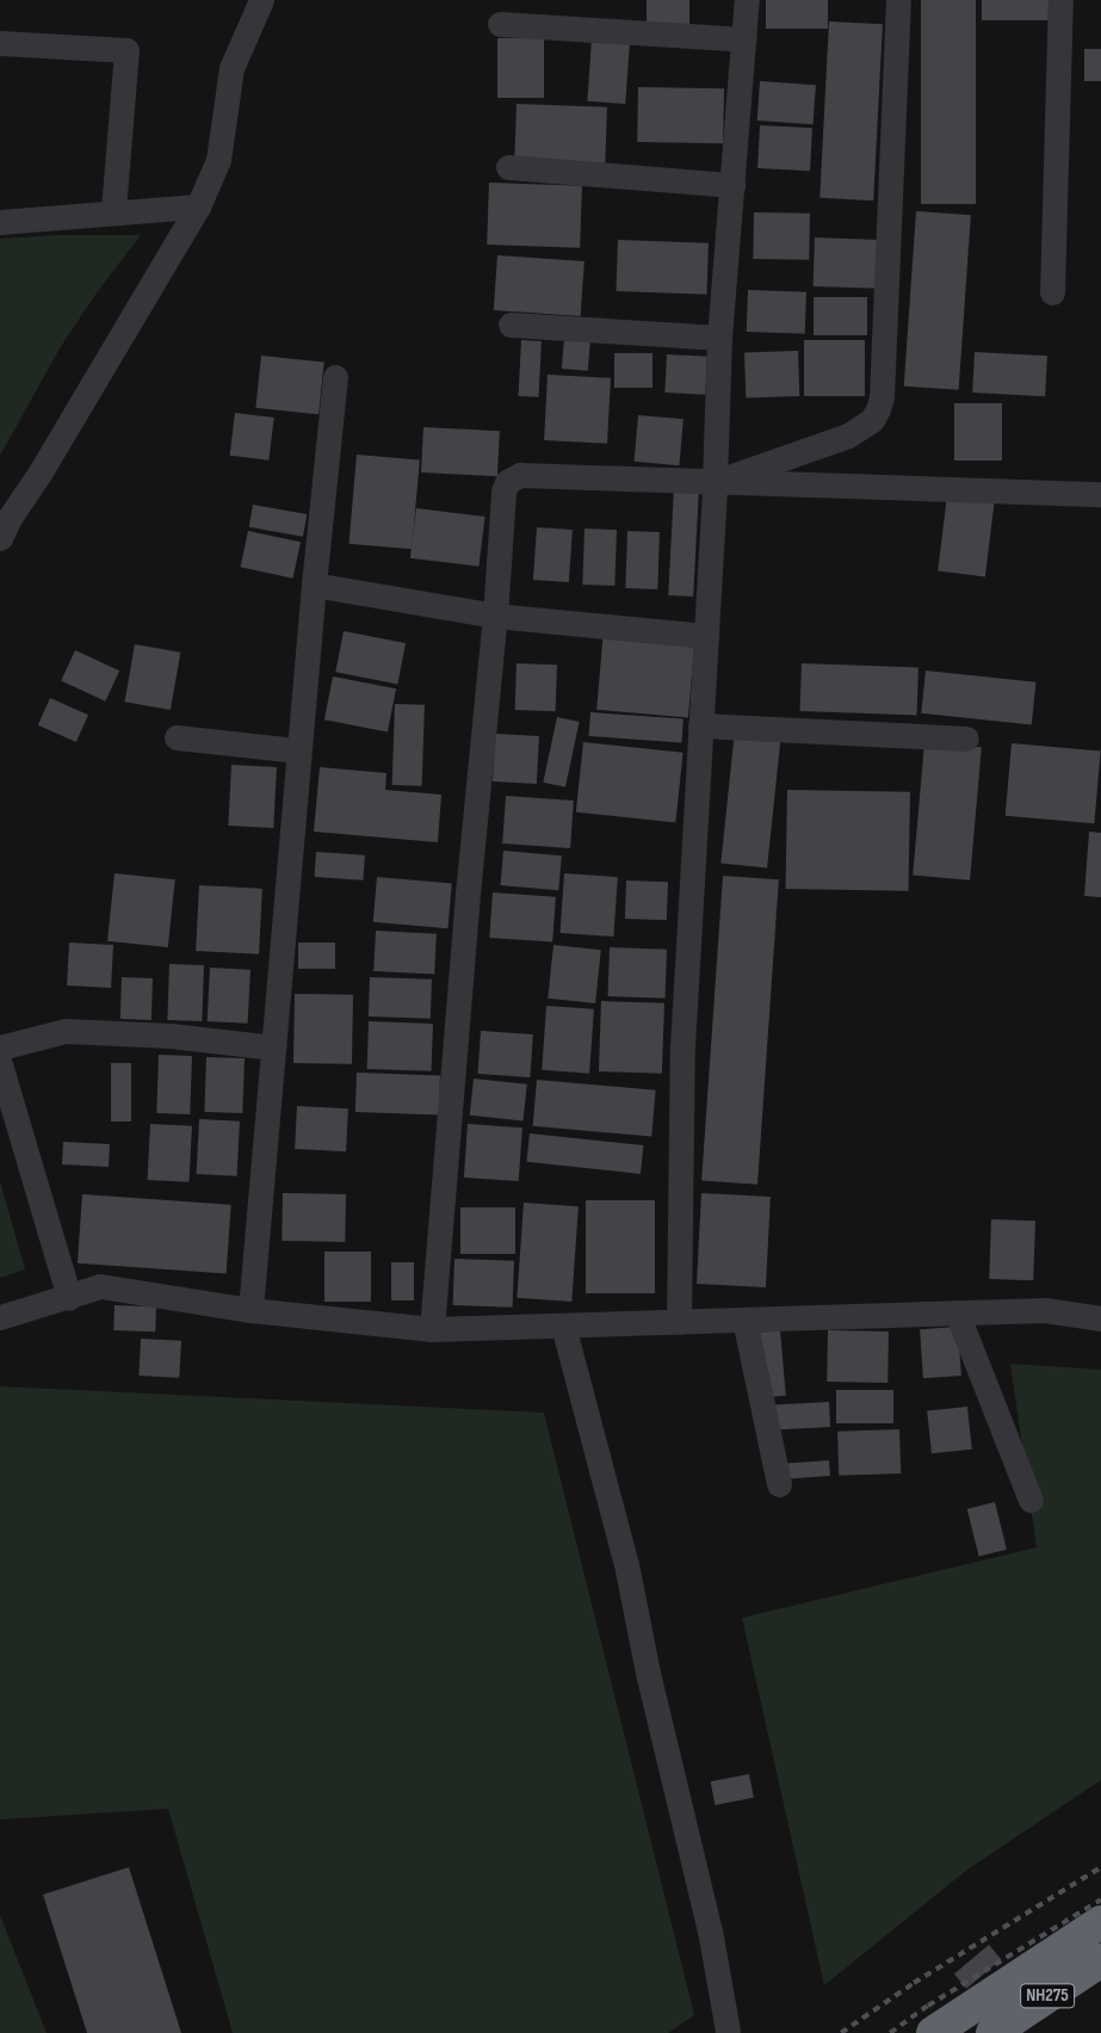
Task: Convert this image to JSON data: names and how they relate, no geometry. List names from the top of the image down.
{
  "streets": {
    "highway": ["NH275"]
  }
}
